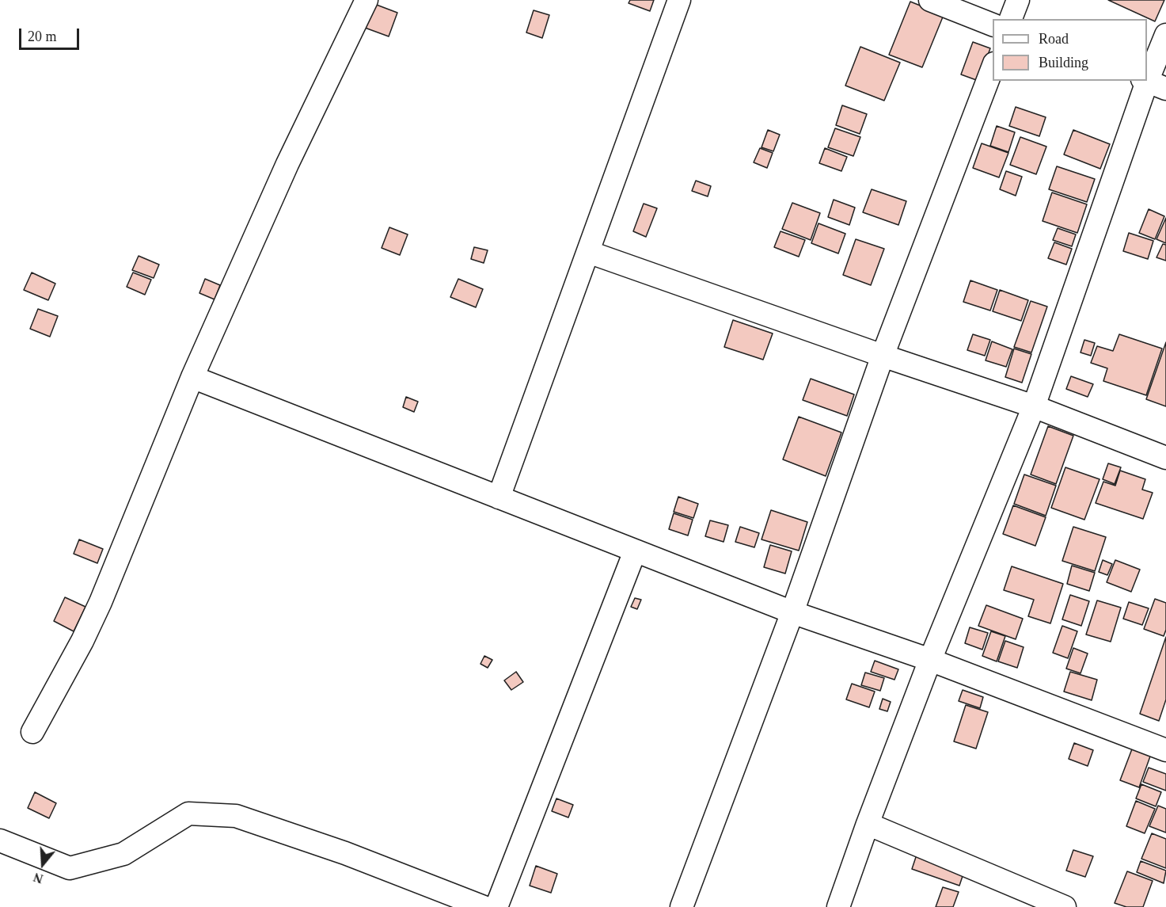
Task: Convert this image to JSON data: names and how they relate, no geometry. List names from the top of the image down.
{
  "legend": ["Road", "Building"],
  "scale_bar": "20 m",
  "north": "bottom"
}
